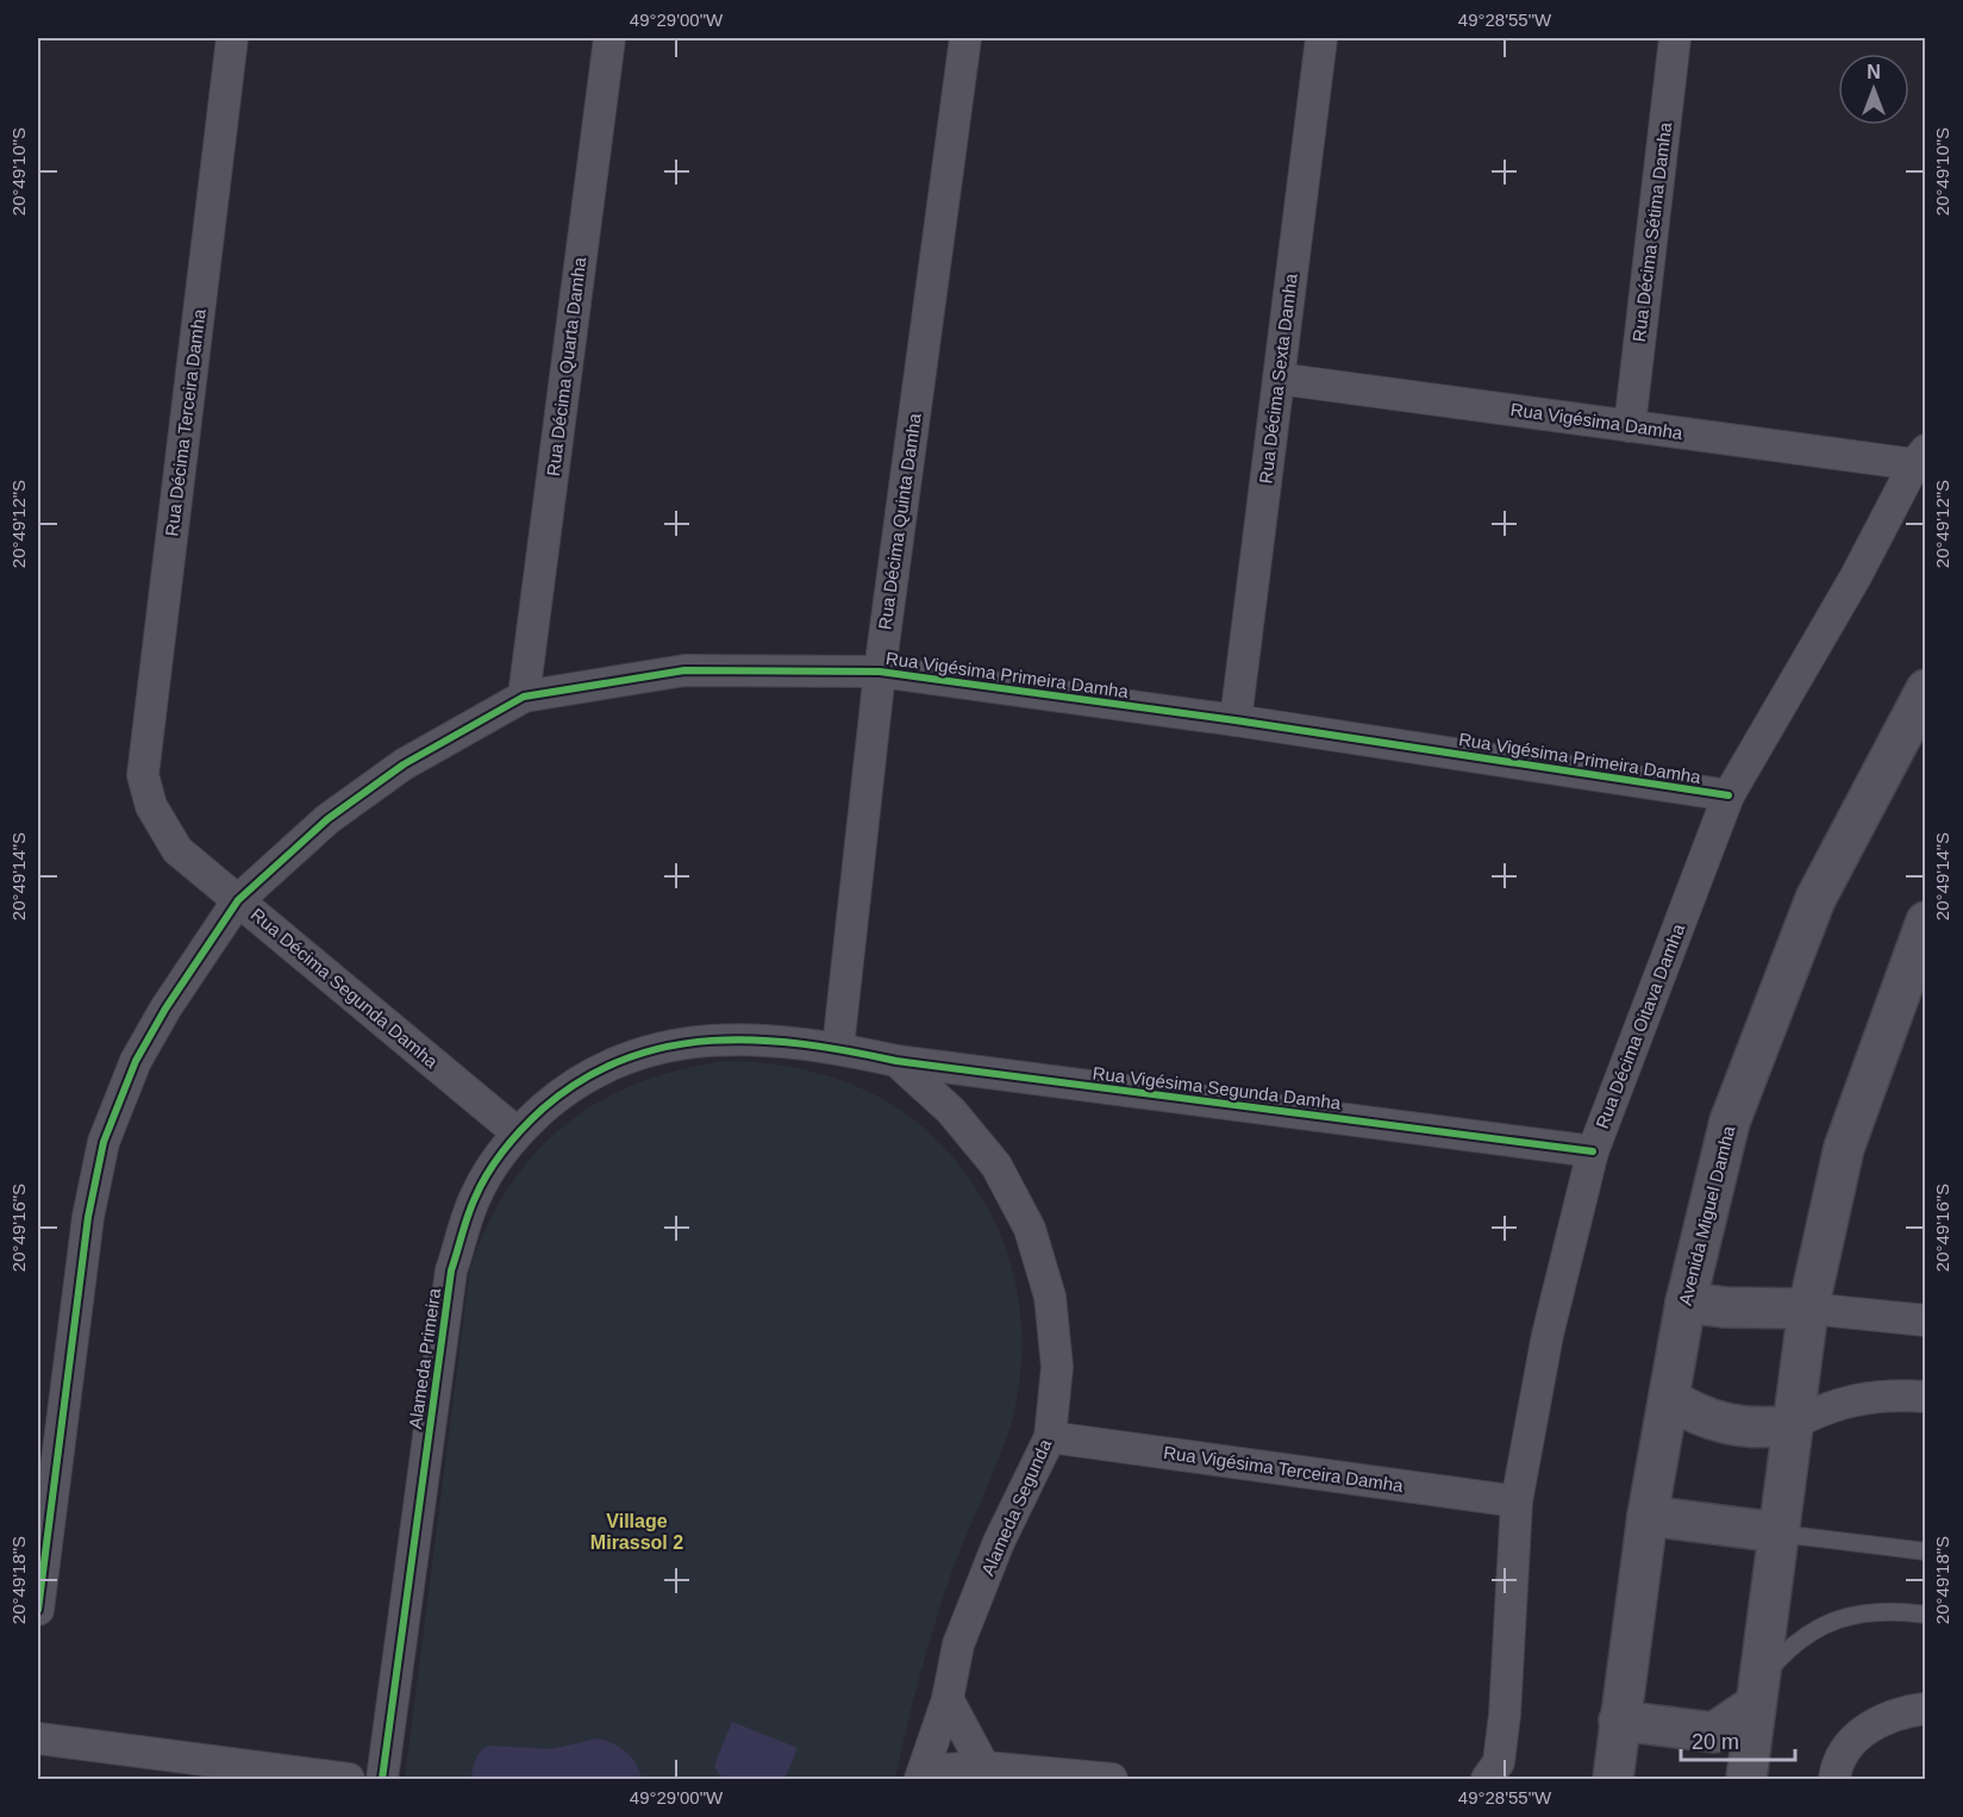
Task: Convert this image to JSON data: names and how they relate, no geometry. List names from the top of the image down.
{
  "streets": {
    "street": [
      "Rua Décima Sétima Damha",
      "Rua Décima Quarta Damha",
      "Rua Décima Sexta Damha",
      "Rua Vigésima Damha",
      "Rua Décima Terceira Damha",
      "Rua Décima Quinta Damha",
      "Rua Vigésima Primeira Damha",
      "Rua Décima Segunda Damha",
      "Rua Décima Oitava Damha",
      "Rua Vigésima Segunda Damha",
      "Avenida Miguel Damha",
      "Alameda Primeira",
      "Rua Vigésima Terceira Damha",
      "Alameda Segunda"
    ]
  },
  "crossings": [
    ["Rua Décima Sétima Damha", "Rua Vigésima Damha"],
    ["Rua Décima Quarta Damha", "Rua Vigésima Primeira Damha"],
    ["Rua Décima Sexta Damha", "Rua Vigésima Damha"],
    ["Rua Décima Sexta Damha", "Rua Vigésima Primeira Damha"],
    ["Rua Vigésima Damha", "Rua Décima Oitava Damha"],
    ["Rua Décima Terceira Damha", "Rua Décima Segunda Damha"],
    ["Rua Décima Quinta Damha", "Rua Vigésima Primeira Damha"],
    ["Rua Décima Quinta Damha", "Rua Vigésima Segunda Damha"],
    ["Rua Décima Quinta Damha", "Alameda Primeira"],
    ["Rua Vigésima Primeira Damha", "Rua Décima Segunda Damha"],
    ["Rua Vigésima Primeira Damha", "Rua Décima Oitava Damha"],
    ["Rua Décima Segunda Damha", "Alameda Primeira"],
    ["Rua Décima Oitava Damha", "Rua Vigésima Segunda Damha"],
    ["Rua Décima Oitava Damha", "Rua Vigésima Terceira Damha"],
    ["Rua Vigésima Segunda Damha", "Alameda Primeira"],
    ["Rua Vigésima Segunda Damha", "Alameda Segunda"],
    ["Rua Vigésima Terceira Damha", "Alameda Segunda"]
  ],
  "districts": ["Village Mirassol 2"],
  "scale_bar": "20 m",
  "north": "top",
  "coordinates": [
    "49°29'00\"W",
    "49°28'55\"W",
    "20°49'10\"S",
    "20°49'12\"S",
    "20°49'14\"S",
    "20°49'16\"S",
    "20°49'18\"S"
  ]
}
